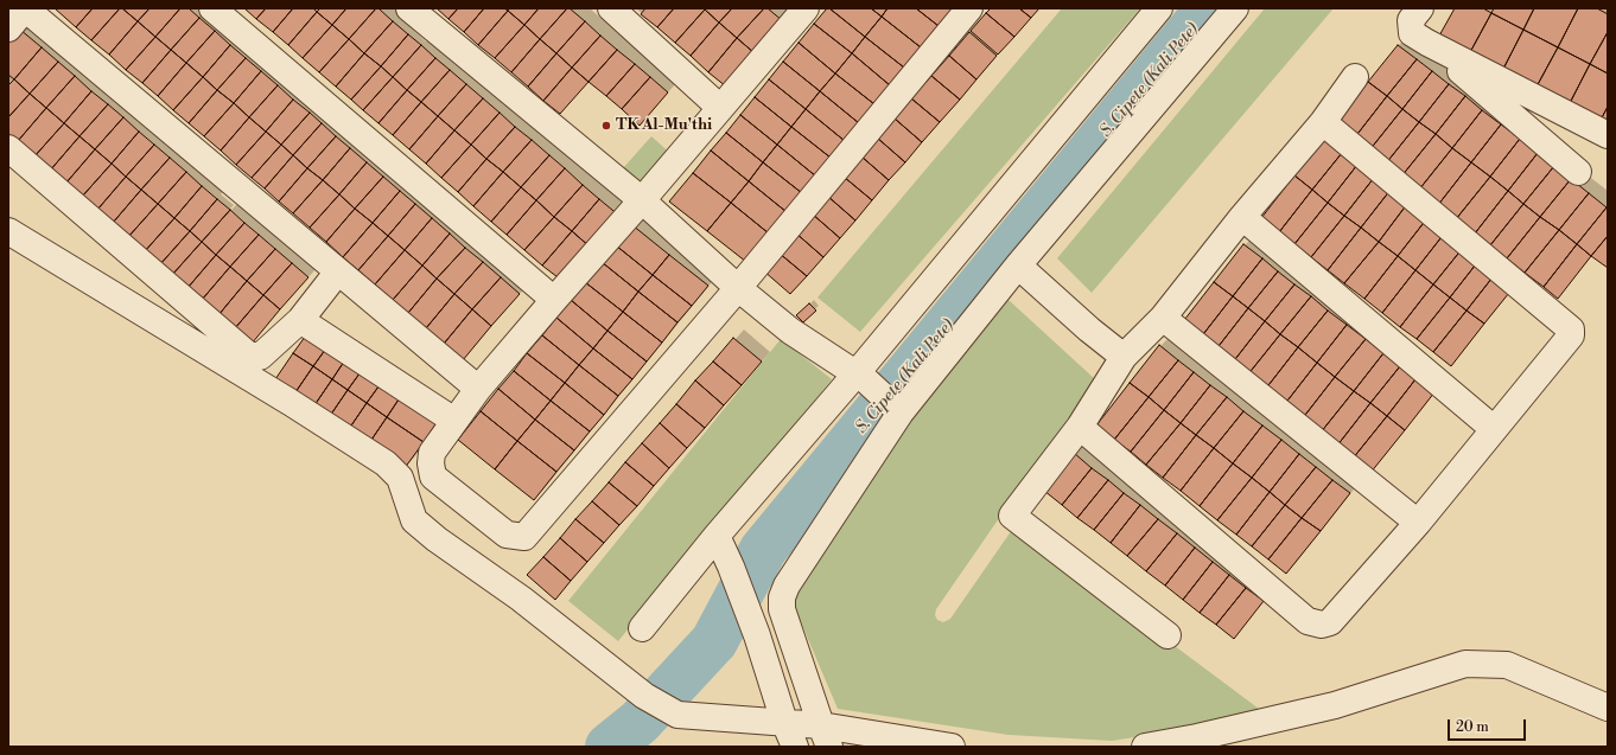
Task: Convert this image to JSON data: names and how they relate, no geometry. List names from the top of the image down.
{
  "water": ["S. Cipete (Kali Pete)"],
  "places": ["TK Al-Mu'thi"],
  "scale_bar": "20 m"
}
